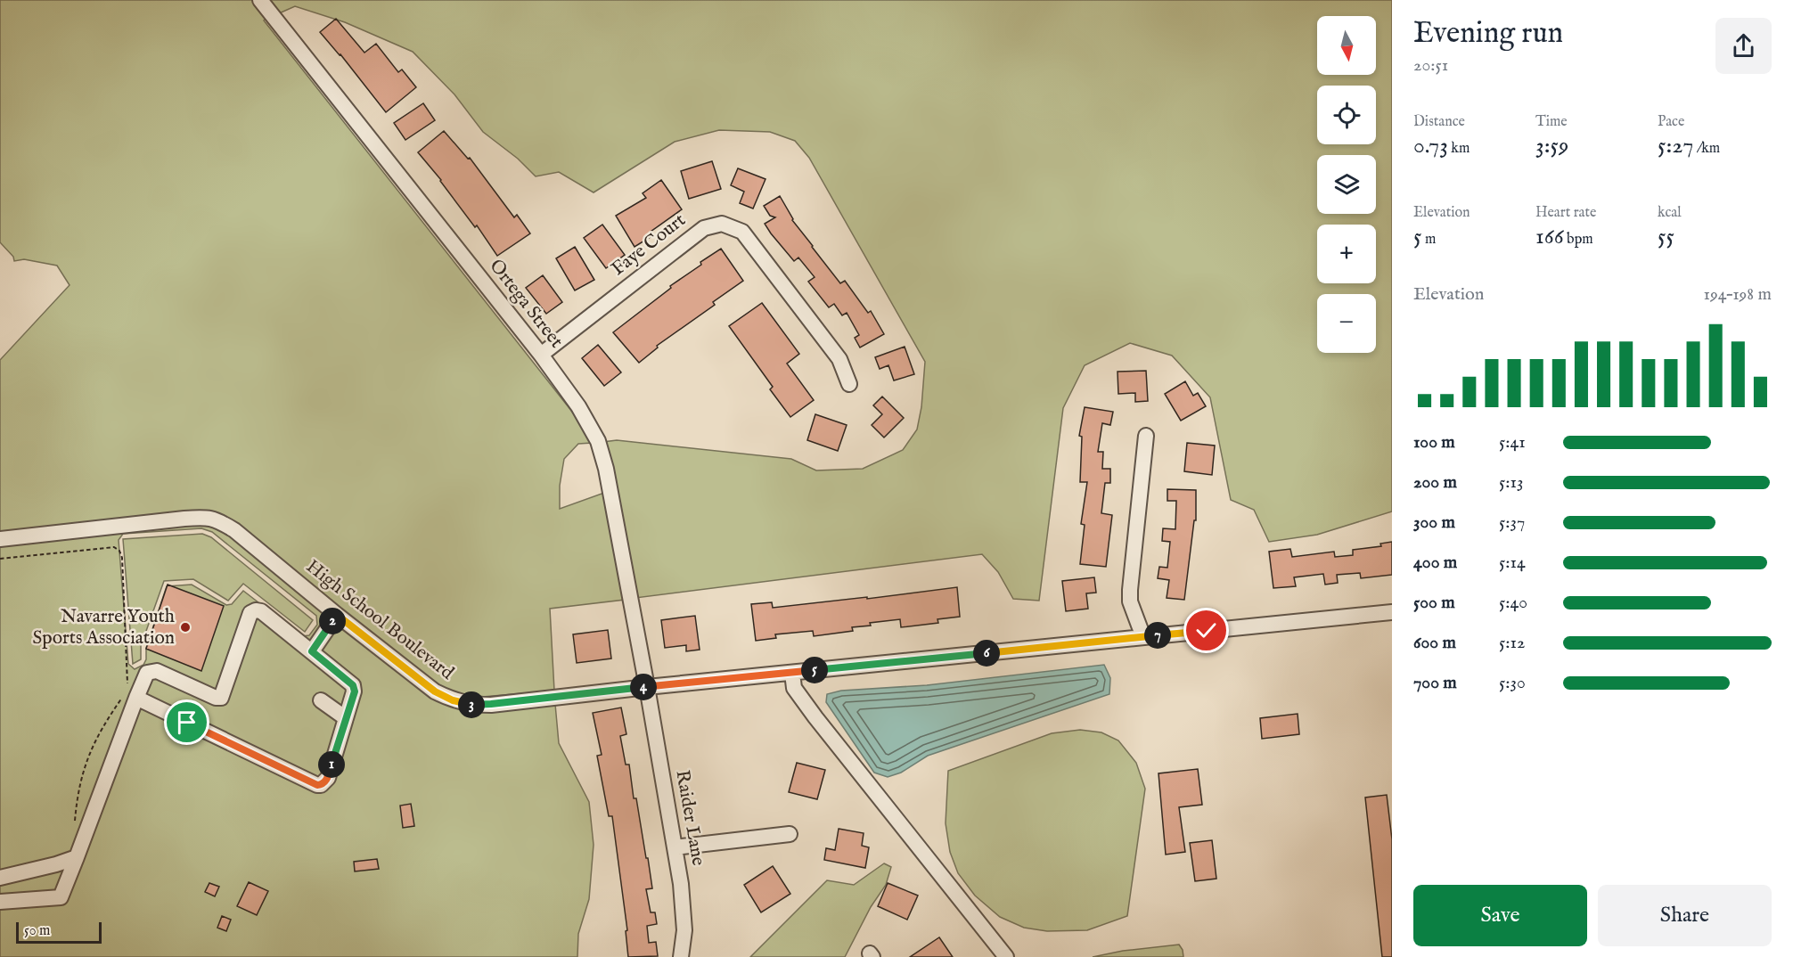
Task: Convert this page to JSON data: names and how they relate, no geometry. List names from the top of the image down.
{
  "streets": {
    "street": [
      "Faye Court",
      "Ortega Street",
      "High School Boulevard",
      "Raider Lane"
    ]
  },
  "crossings": [
    ["Faye Court", "Ortega Street"],
    ["Ortega Street", "High School Boulevard"],
    ["Ortega Street", "Raider Lane"],
    ["High School Boulevard", "Raider Lane"]
  ],
  "places": ["Navarre Youth Sports Association"],
  "scale_bar": "50 m",
  "north": "bottom",
  "page": {
    "heading": ["Evening run", "20:51"],
    "map_buttons": ["+", "−"],
    "stats": [
      ["Distance", "0.73 km"],
      ["Time", "3:59"],
      ["Pace", "5:27 /km"],
      ["Elevation", "5 m"],
      ["Heart rate", "166 bpm"],
      ["kcal", "55"]
    ],
    "chart": ["Elevation", "194–198 m"],
    "list": [
      {
        "name": "100 m",
        "note": "5:41"
      },
      {
        "name": "200 m",
        "note": "5:13"
      },
      {
        "name": "300 m",
        "note": "5:37"
      },
      {
        "name": "400 m",
        "note": "5:14"
      },
      {
        "name": "500 m",
        "note": "5:40"
      },
      {
        "name": "600 m",
        "note": "5:12"
      },
      {
        "name": "700 m",
        "note": "5:30"
      }
    ],
    "pins": [
      "2",
      "7",
      "6",
      "5",
      "4",
      "3",
      "1"
    ],
    "buttons": ["Save", "Share"],
    "scale": "50 m"
  }
}
